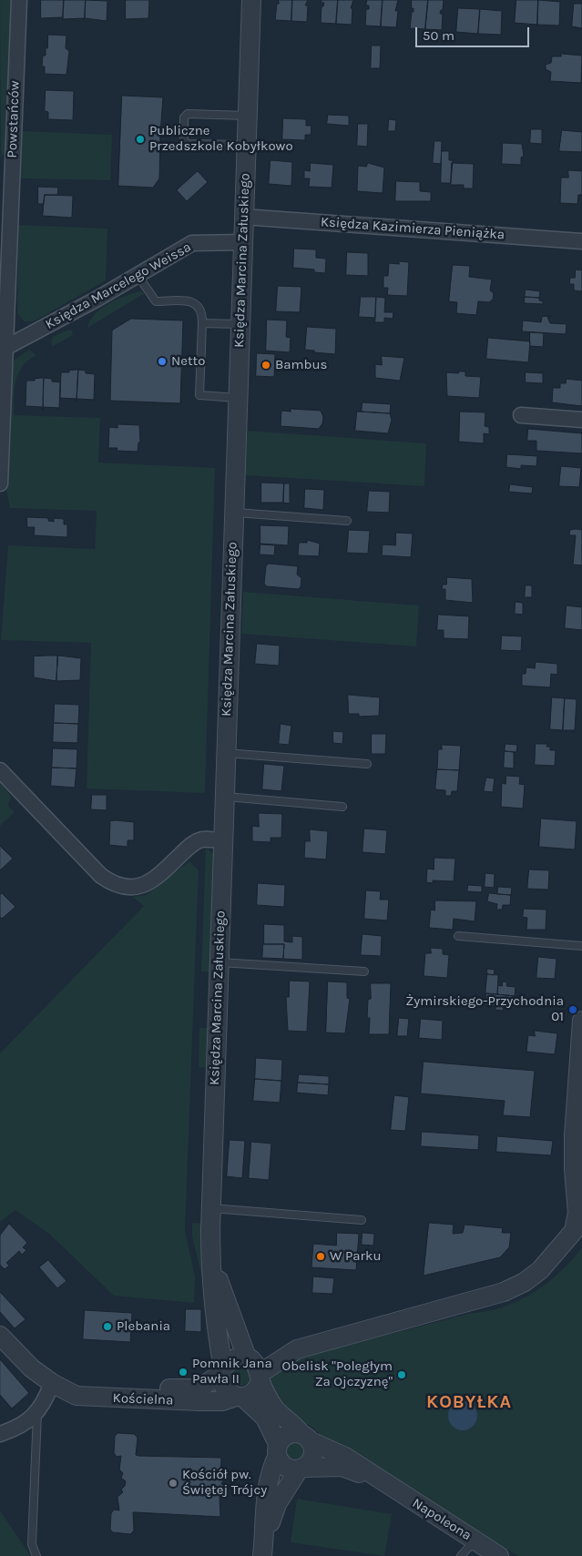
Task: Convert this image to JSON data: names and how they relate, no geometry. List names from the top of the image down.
{
  "streets": {
    "street": [
      "Powstańców",
      "Księdza Kazimierza Pieniążka",
      "Księdza Marcina Załuskiego",
      "Księdza Marcelego Weissa",
      "Kościelna",
      "Napoleona"
    ]
  },
  "crossings": [
    ["Powstańców", "Księdza Marcelego Weissa"],
    ["Księdza Kazimierza Pieniążka", "Księdza Marcina Załuskiego"],
    ["Księdza Marcina Załuskiego", "Księdza Marcelego Weissa"],
    ["Księdza Marcina Załuskiego", "Kościelna"],
    ["Księdza Marcina Załuskiego", "Napoleona"]
  ],
  "districts": ["KOBYŁKA"],
  "places": [
    "Publiczne Przedszkole Kobyłkowo",
    "Netto",
    "Bambus",
    "Żymirskiego-Przychodnia 01",
    "W Parku",
    "Plebania",
    "Pomnik Jana Pawła II",
    "Obelisk \"Poległym Za Ojczyznę\"",
    "Kościół pw. Świętej Trójcy"
  ],
  "scale_bar": "50 m"
}
